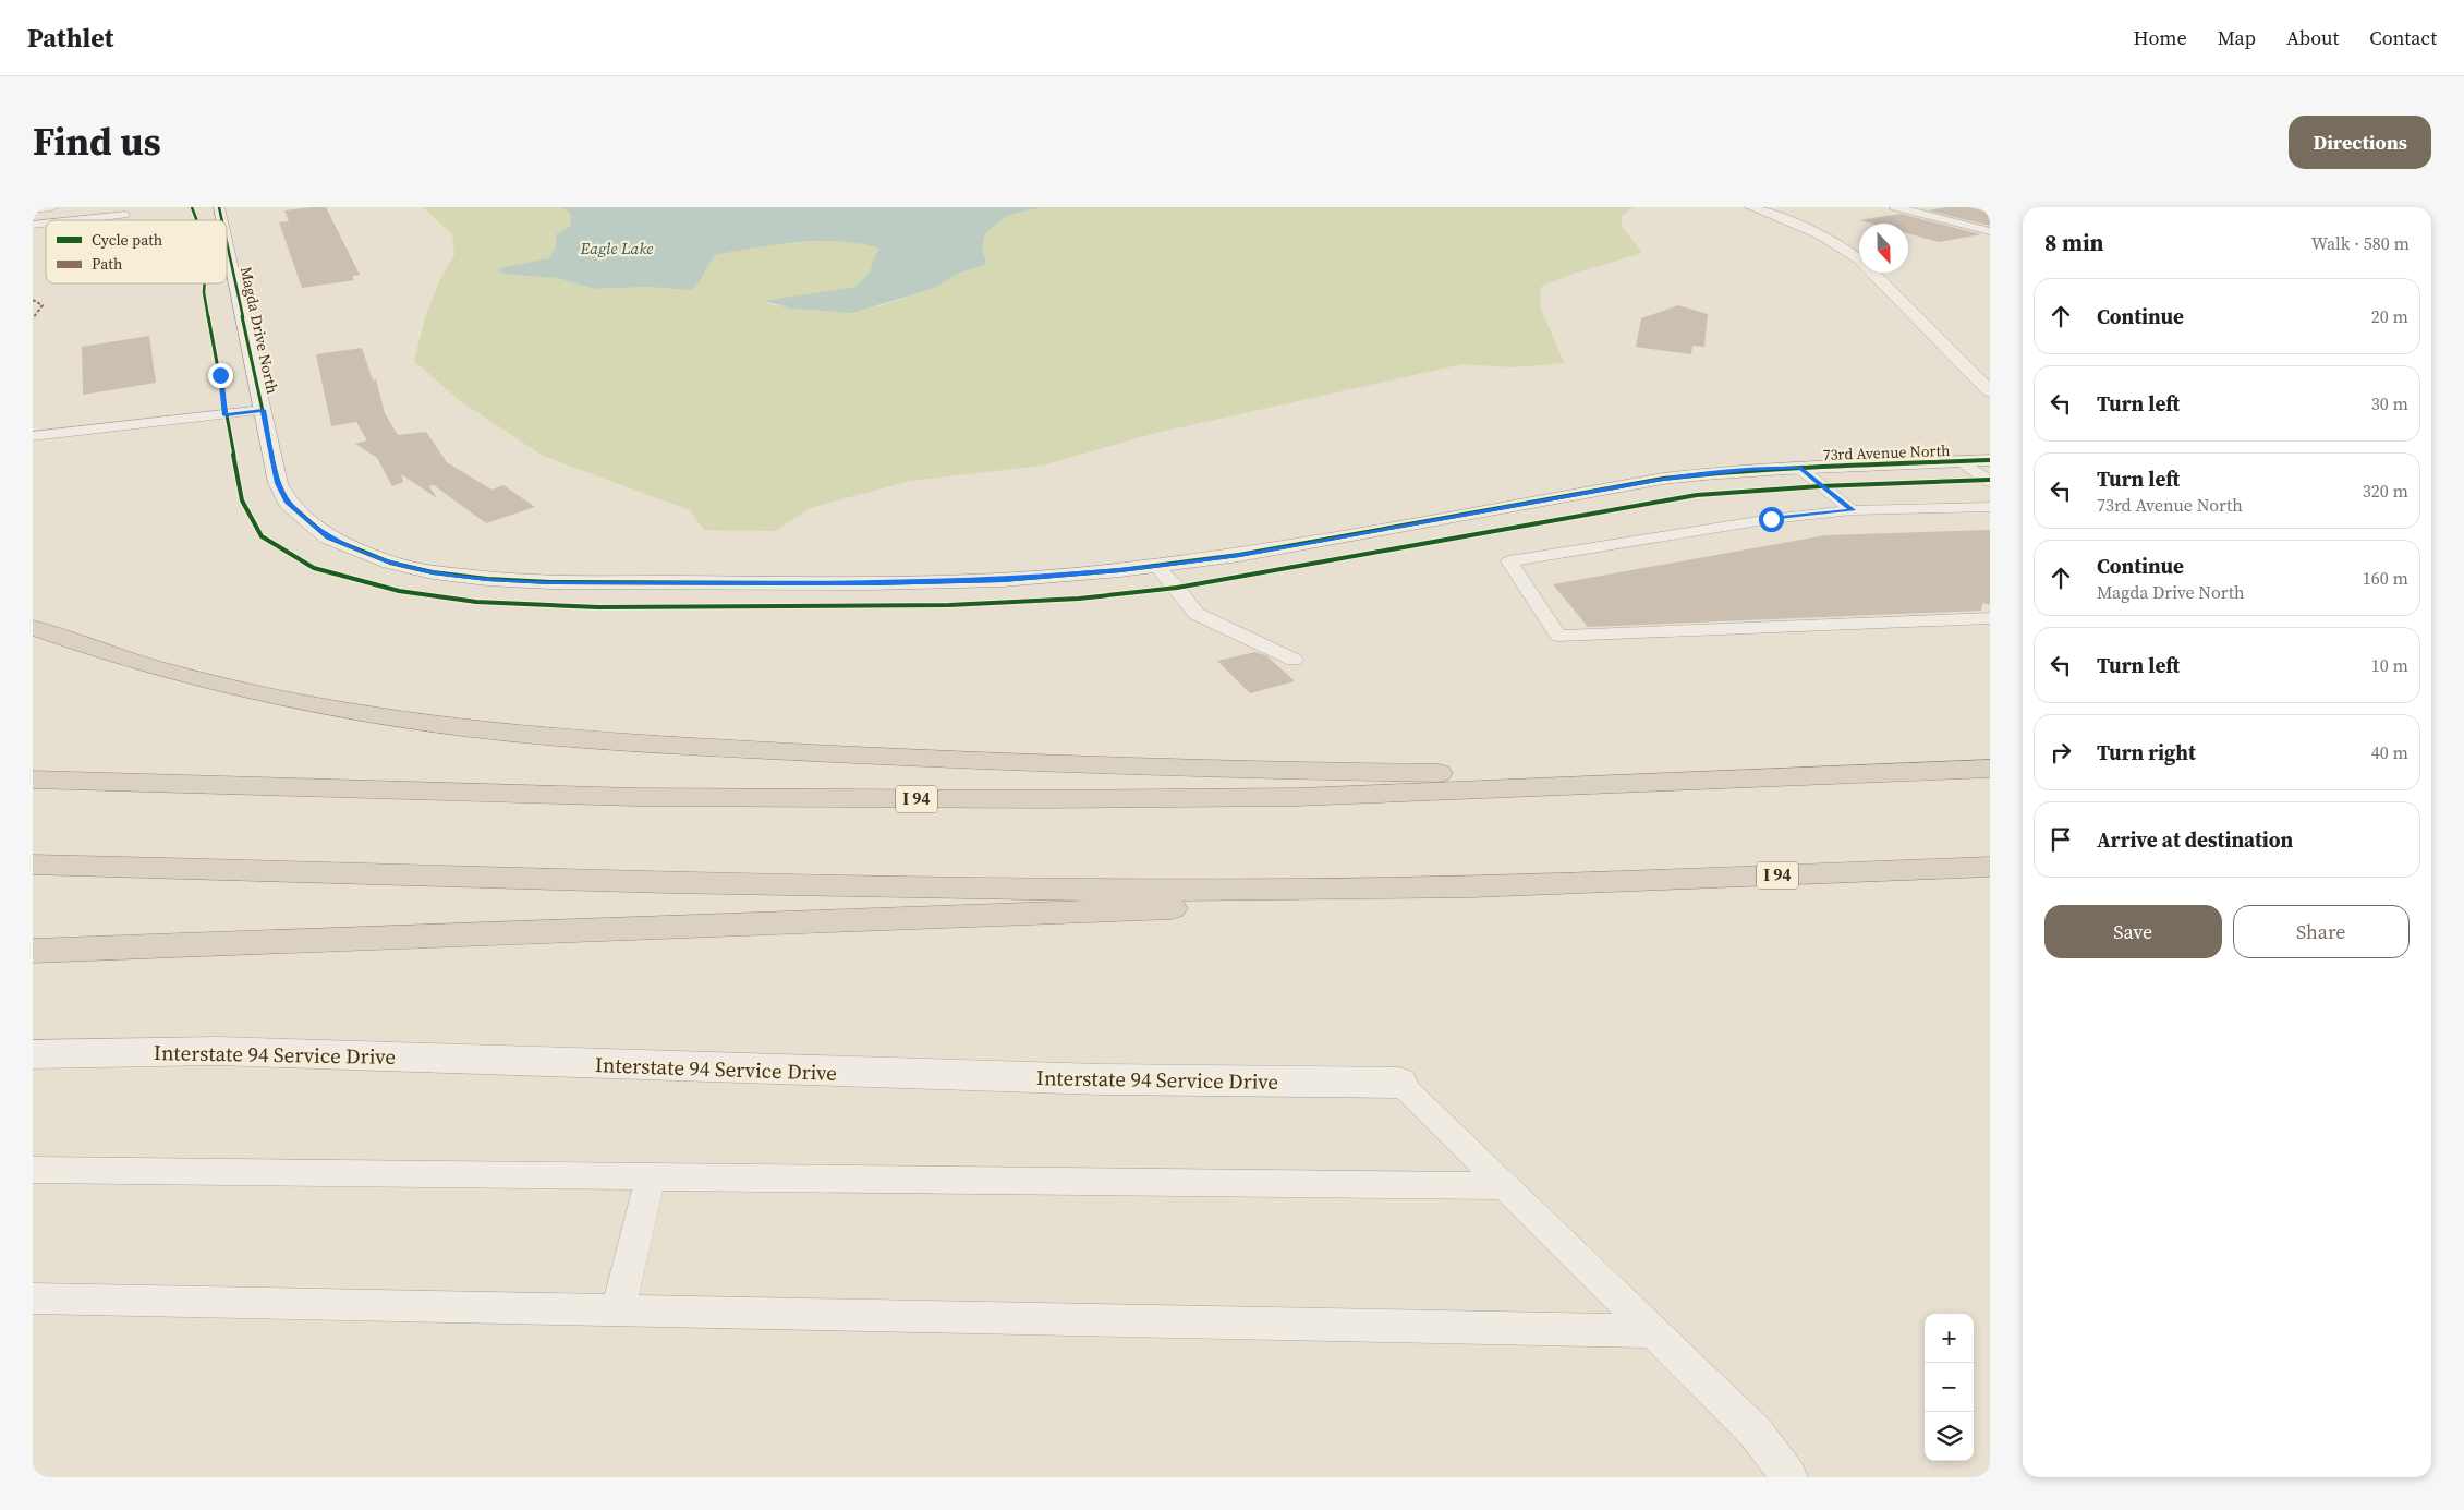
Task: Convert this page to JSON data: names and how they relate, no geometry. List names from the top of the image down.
{
  "streets": {
    "highway": ["I 94"],
    "street": ["Magda Drive North", "73rd Avenue North", "Interstate 94 Service Drive"]
  },
  "crossings": [
    ["Magda Drive North", "73rd Avenue North"]
  ],
  "water": ["Eagle Lake"],
  "legend": ["Cycle path", "Path"],
  "north": "bottom",
  "page": {
    "header": "Pathlet",
    "nav": [
      "Home",
      "Map",
      "About",
      "Contact"
    ],
    "title": "Find us",
    "buttons": [
      "Directions",
      ["Save", "Share"]
    ],
    "heading": ["8 min", "Walk · 580 m"],
    "list": [
      ["Continue", "20 m"],
      ["Turn left", "30 m"],
      ["Turn left", "73rd Avenue North", "320 m"],
      ["Continue", "Magda Drive North", "160 m"],
      ["Turn left", "10 m"],
      ["Turn right", "40 m"],
      "Arrive at destination"
    ],
    "map_buttons": ["+", "−"]
  }
}
